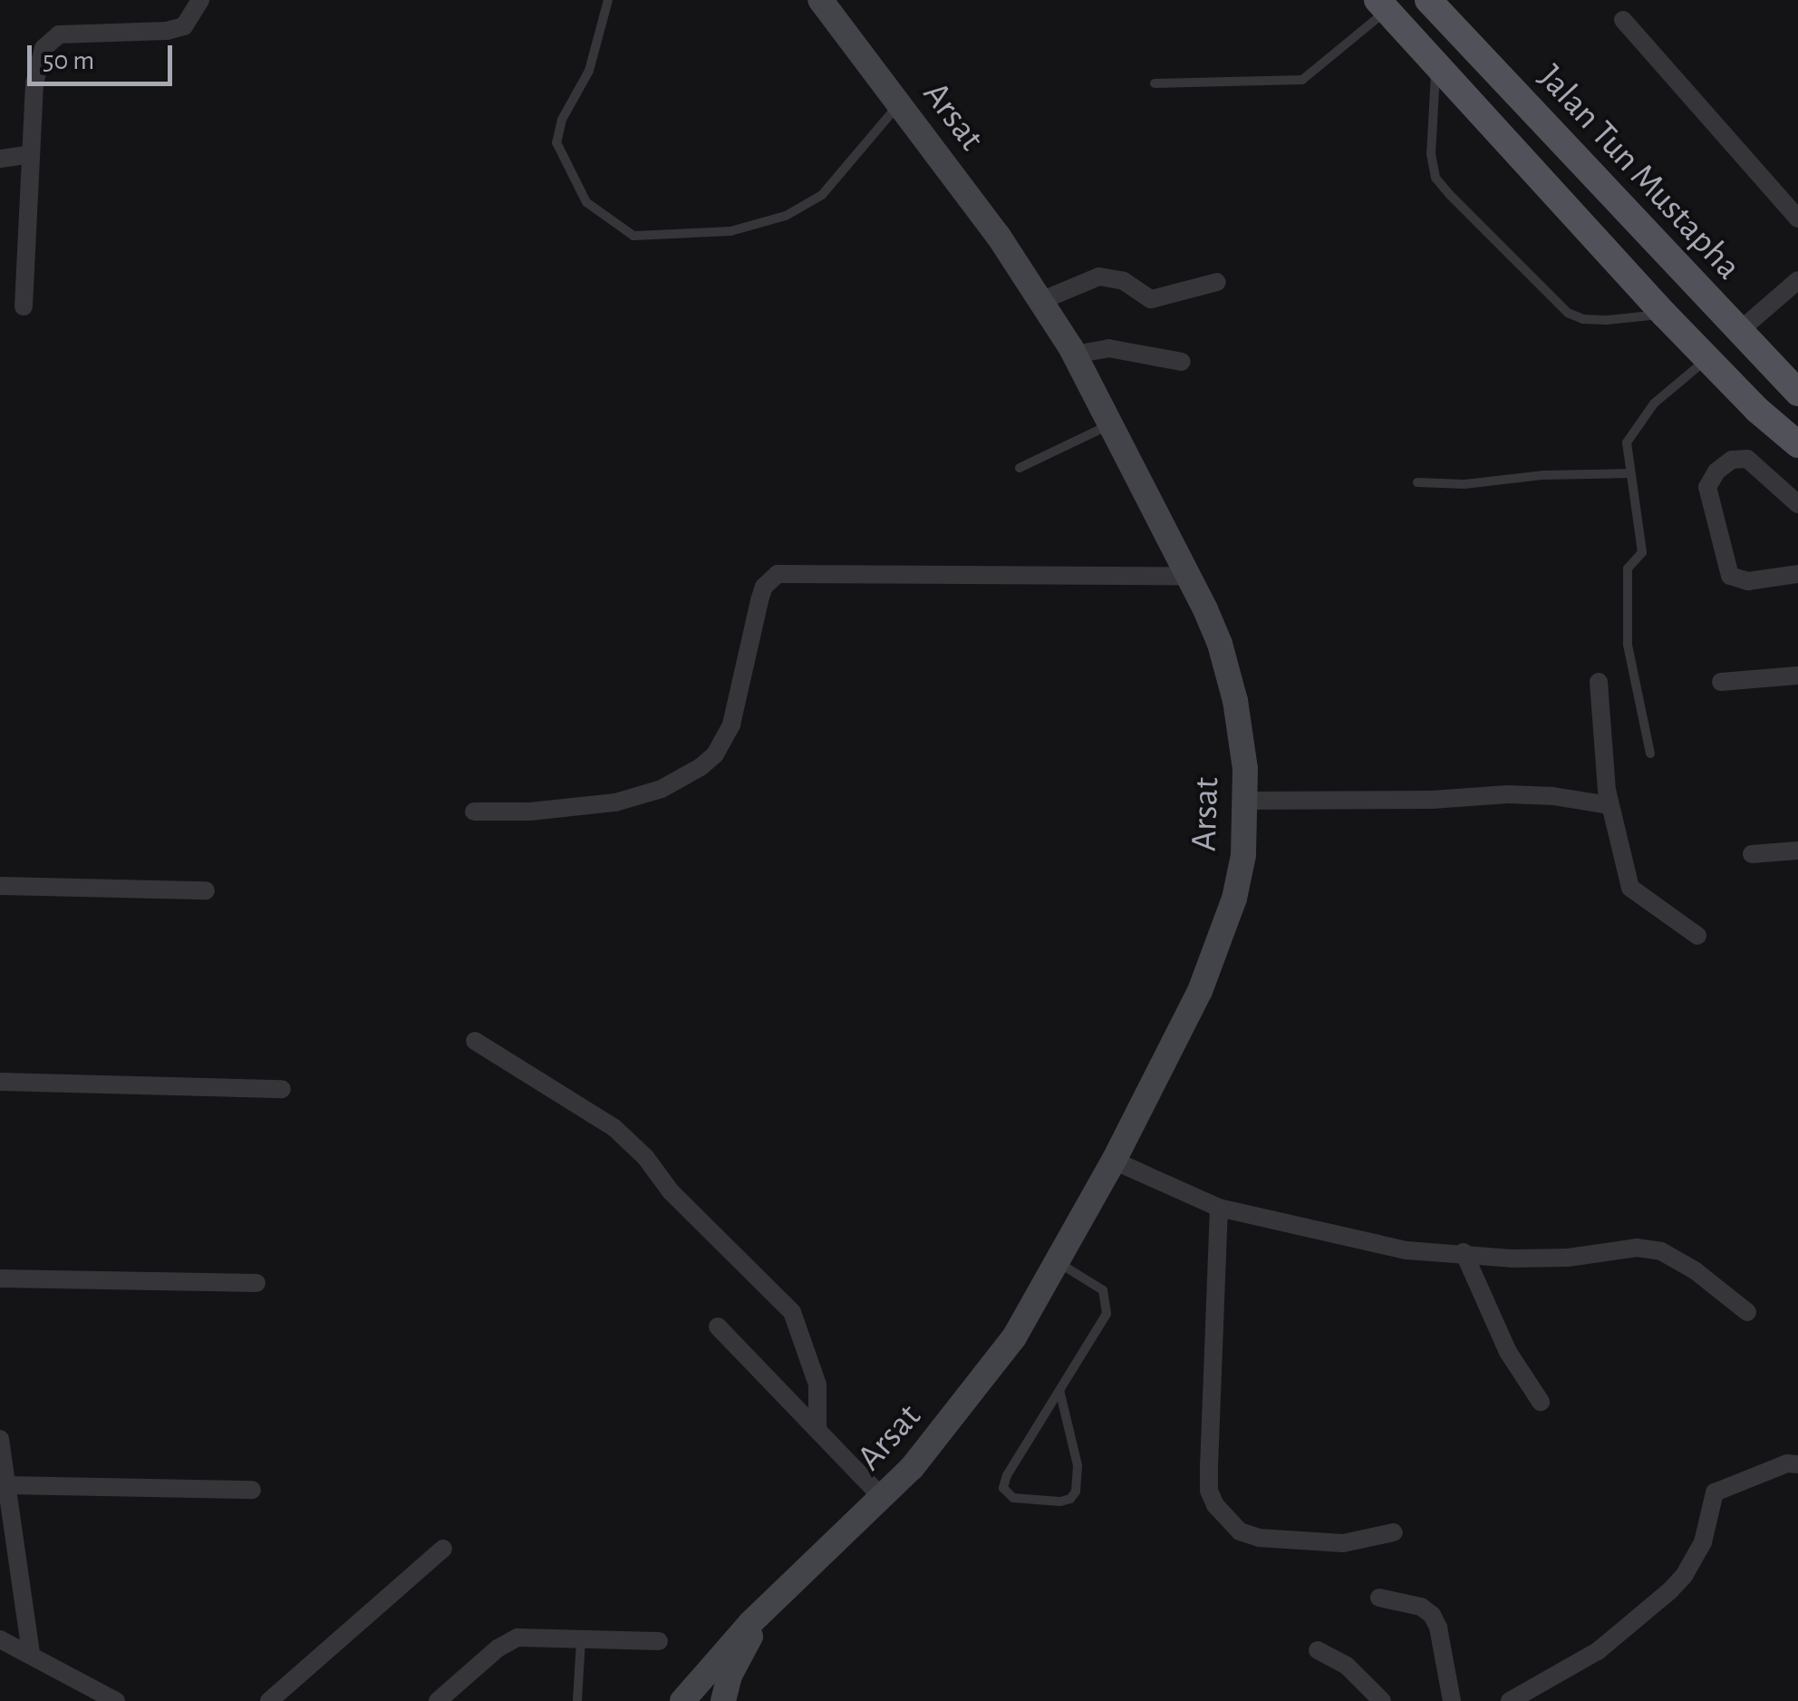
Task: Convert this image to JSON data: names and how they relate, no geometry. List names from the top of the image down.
{
  "streets": {
    "main road": ["Jalan Tun Mustapha"],
    "street": ["Arsat"]
  },
  "scale_bar": "50 m"
}
